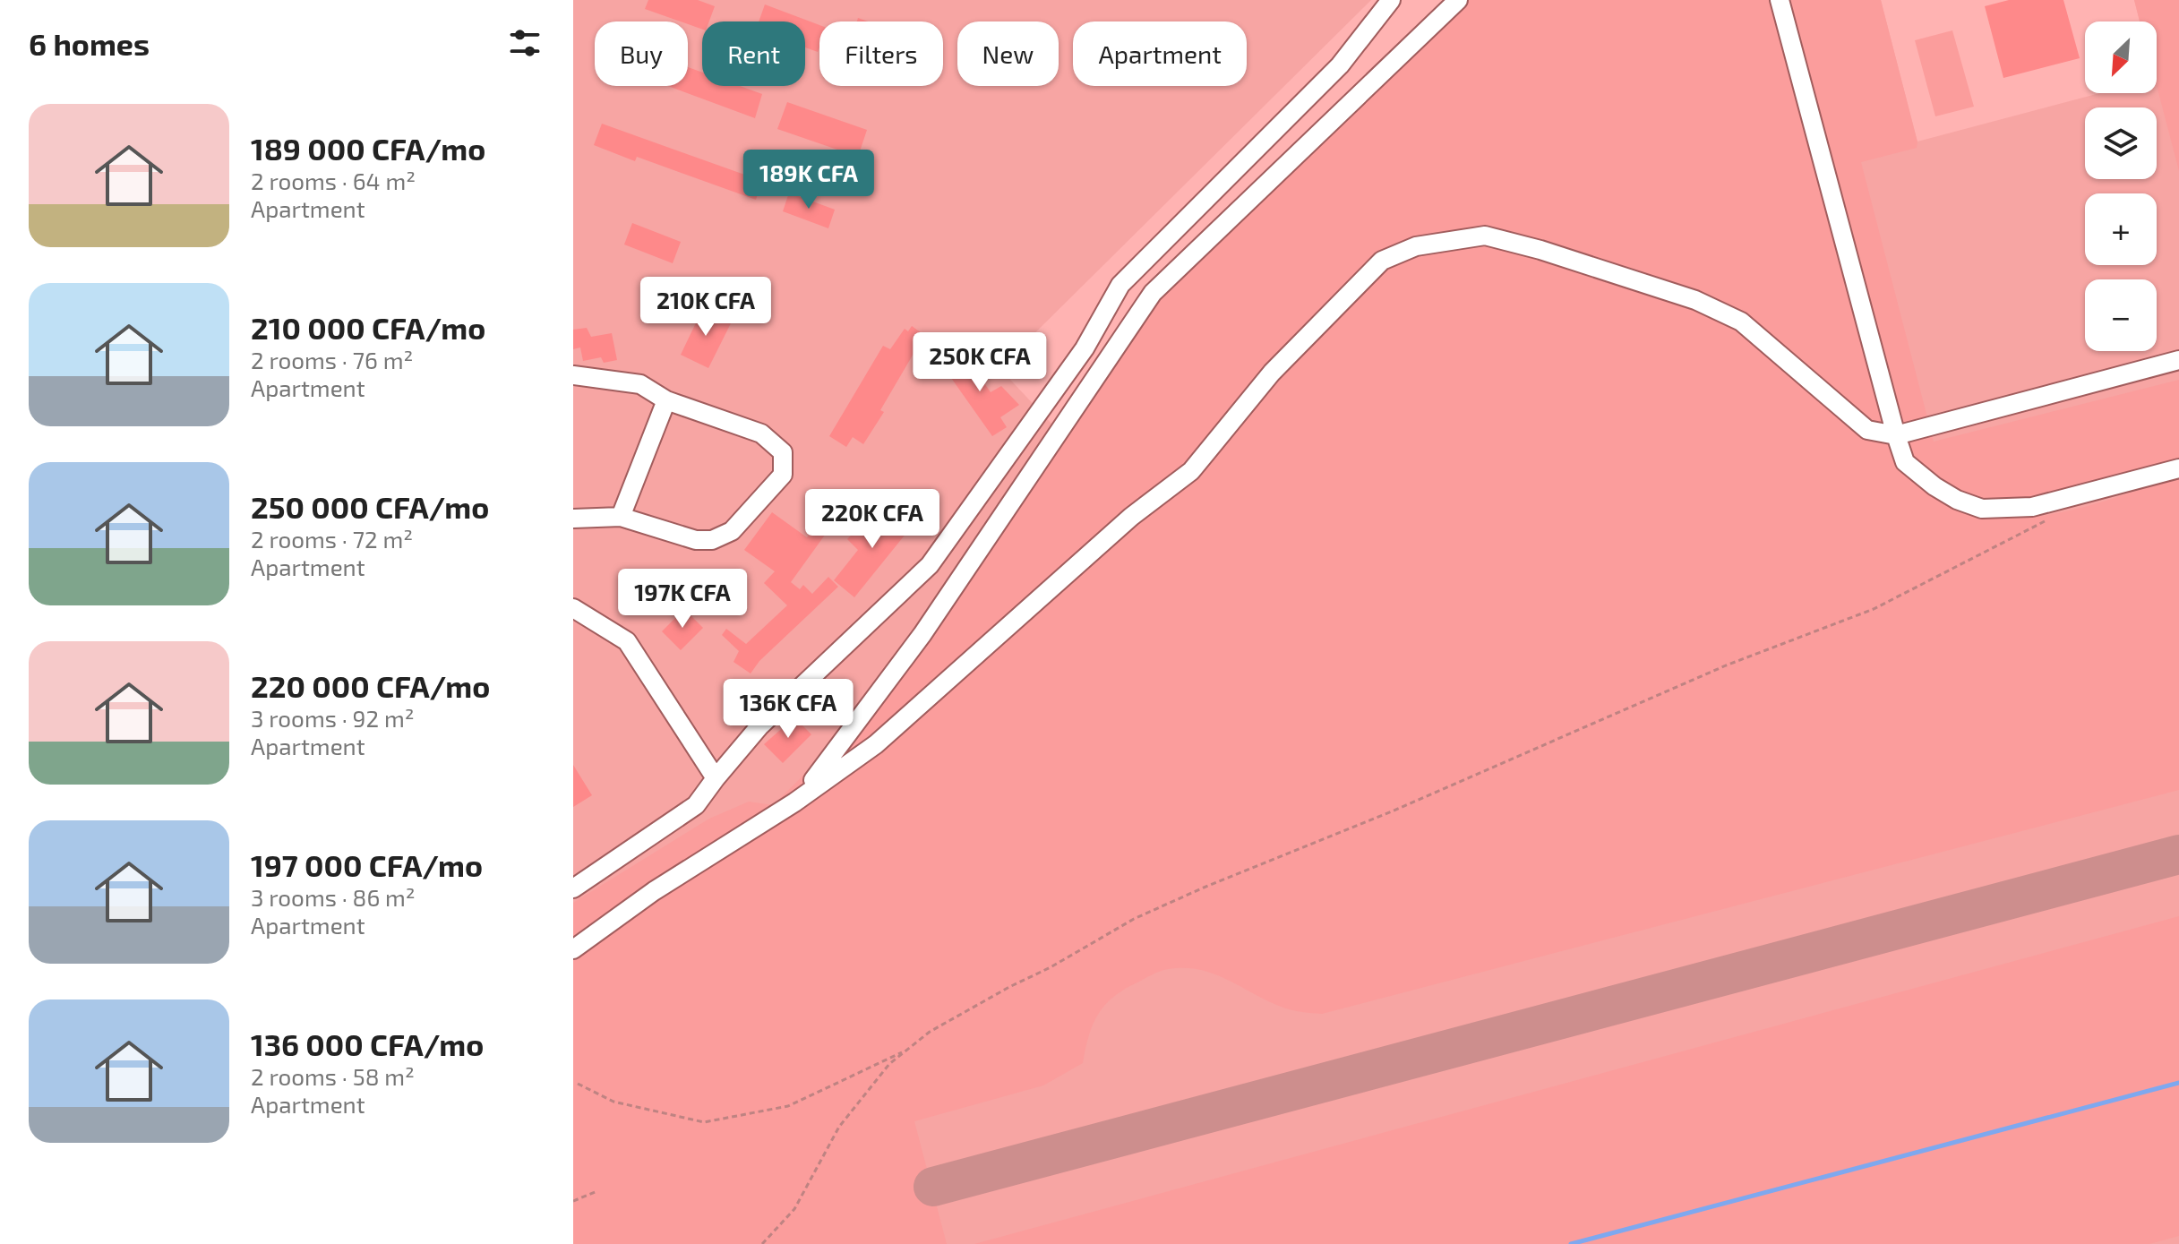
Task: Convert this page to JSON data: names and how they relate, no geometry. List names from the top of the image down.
{
  "north": "bottom left",
  "page": {
    "heading": "6 homes",
    "map_buttons": ["+", "−"],
    "chip": [
      "Buy",
      "Rent",
      "Filters",
      "New",
      "Apartment"
    ],
    "list": [
      {
        "name": "189 000 CFA/mo",
        "note": "2 rooms · 64 m² · Apartment"
      },
      {
        "name": "210 000 CFA/mo",
        "note": "2 rooms · 76 m² · Apartment"
      },
      {
        "name": "250 000 CFA/mo",
        "note": "2 rooms · 72 m² · Apartment"
      },
      {
        "name": "220 000 CFA/mo",
        "note": "3 rooms · 92 m² · Apartment"
      },
      {
        "name": "197 000 CFA/mo",
        "note": "3 rooms · 86 m² · Apartment"
      },
      {
        "name": "136 000 CFA/mo",
        "note": "2 rooms · 58 m² · Apartment"
      }
    ],
    "price": [
      "189K CFA",
      "210K CFA",
      "250K CFA",
      "220K CFA",
      "197K CFA",
      "136K CFA"
    ]
  }
}
